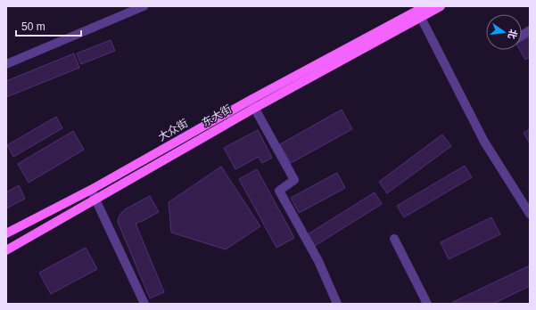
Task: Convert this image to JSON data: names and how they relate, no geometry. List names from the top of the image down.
{
  "streets": {
    "main road": ["东大街", "大众街"]
  },
  "crossings": [
    ["东大街", "大众街"]
  ],
  "scale_bar": "50 m",
  "north": "right"
}
